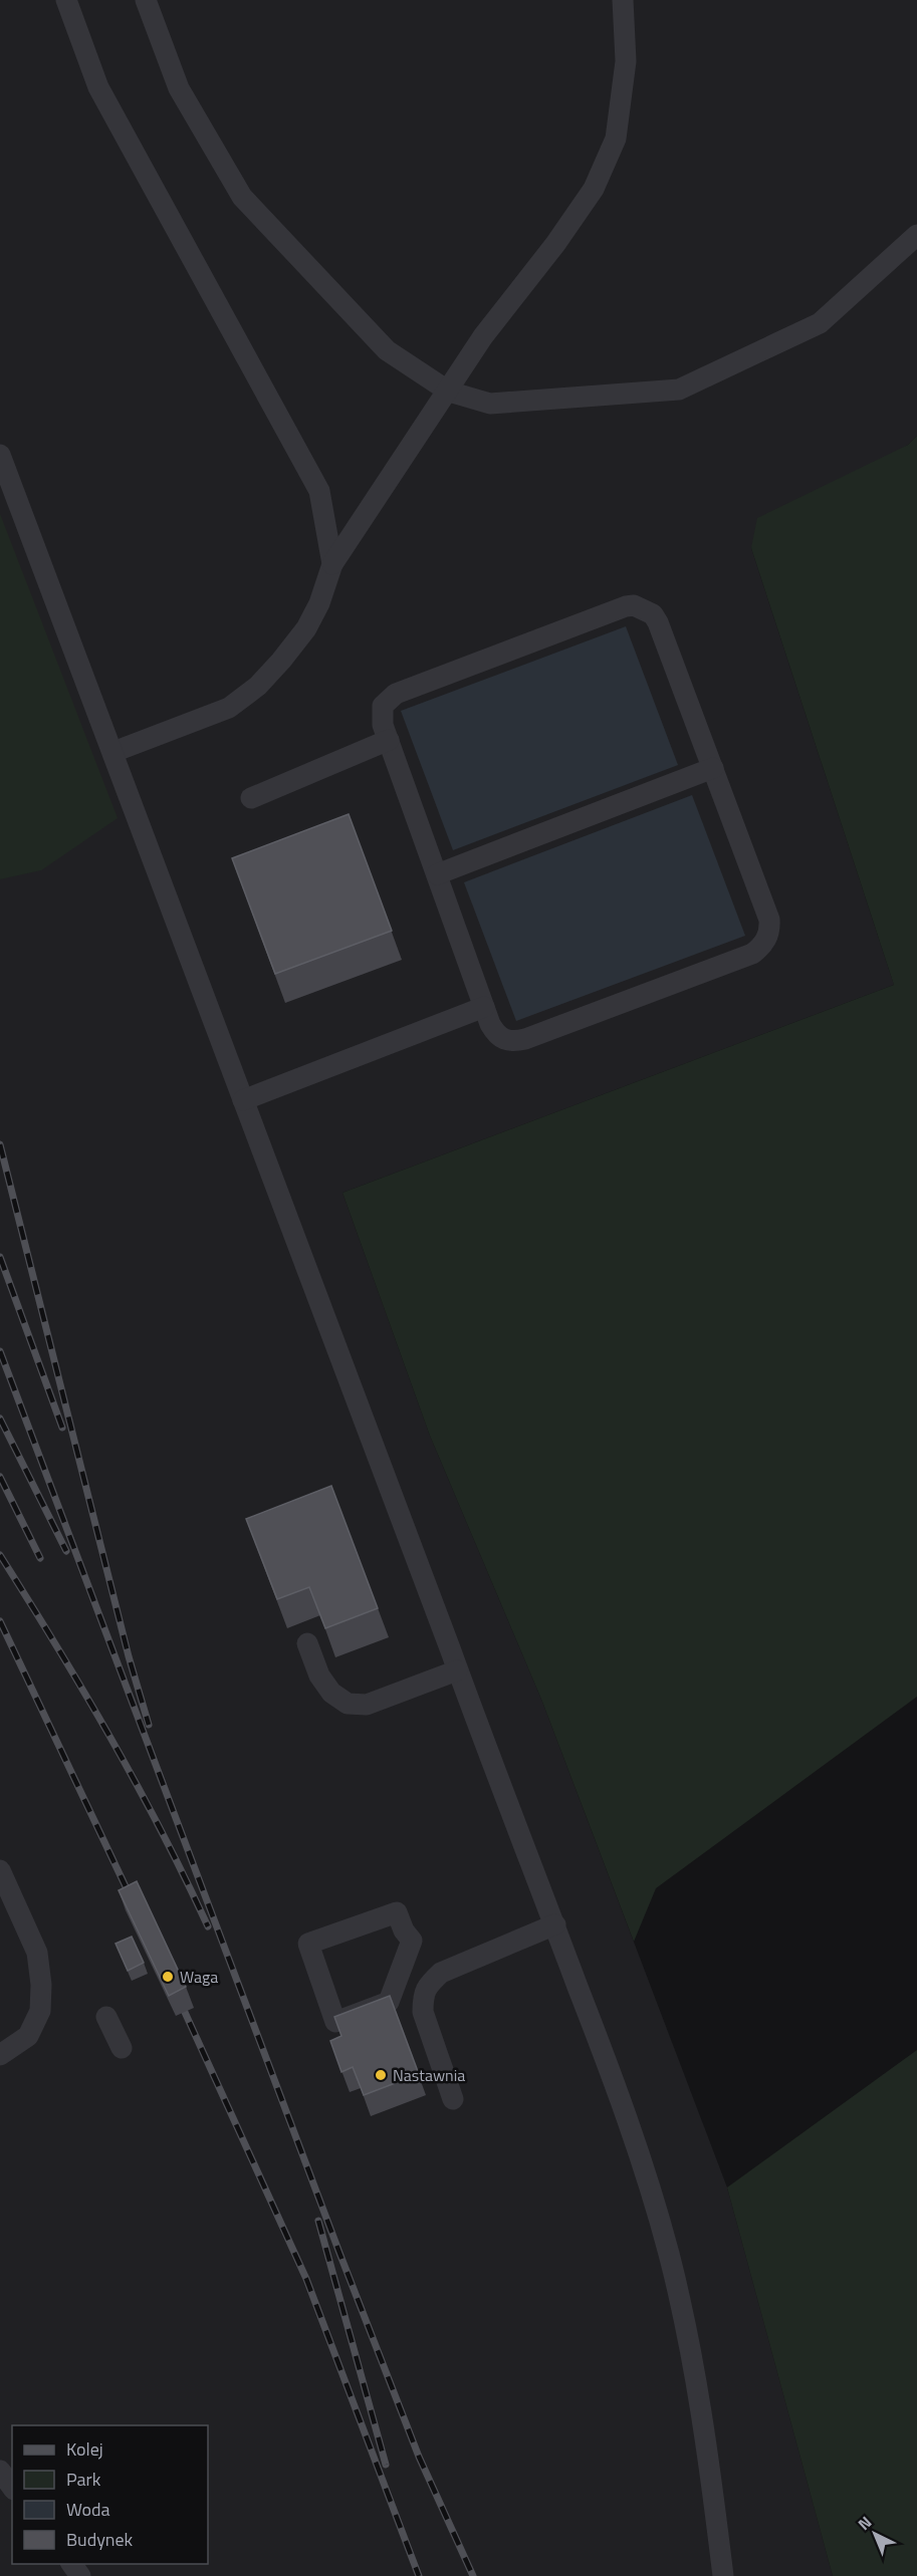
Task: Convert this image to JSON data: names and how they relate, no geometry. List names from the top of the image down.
{
  "places": ["Waga", "Nastawnia"],
  "legend": [
    "Kolej",
    "Park",
    "Woda",
    "Budynek"
  ],
  "north": "top left"
}
